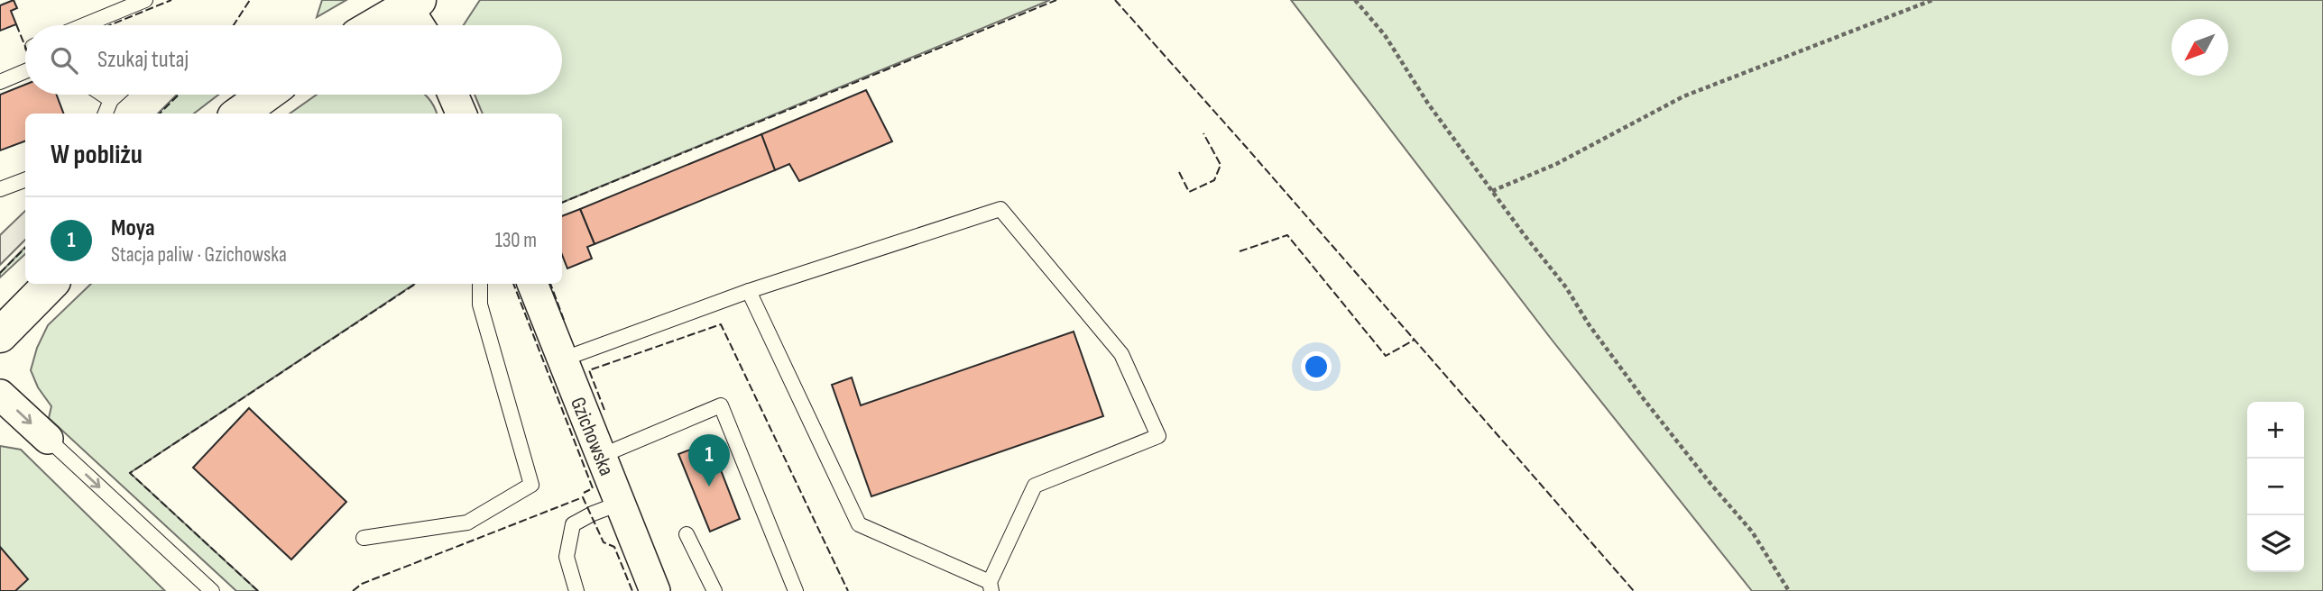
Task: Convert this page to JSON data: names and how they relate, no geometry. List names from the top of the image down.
{
  "streets": {
    "street": ["Gzichowska"]
  },
  "north": "bottom left",
  "page": {
    "search": "Szukaj tutaj",
    "heading": "W pobliżu",
    "list": [
      {
        "mark": "1",
        "name": "Moya",
        "note": "Stacja paliw · Gzichowska",
        "value": "130 m"
      }
    ],
    "map_buttons": ["+", "−"],
    "pins": "1"
  }
}
